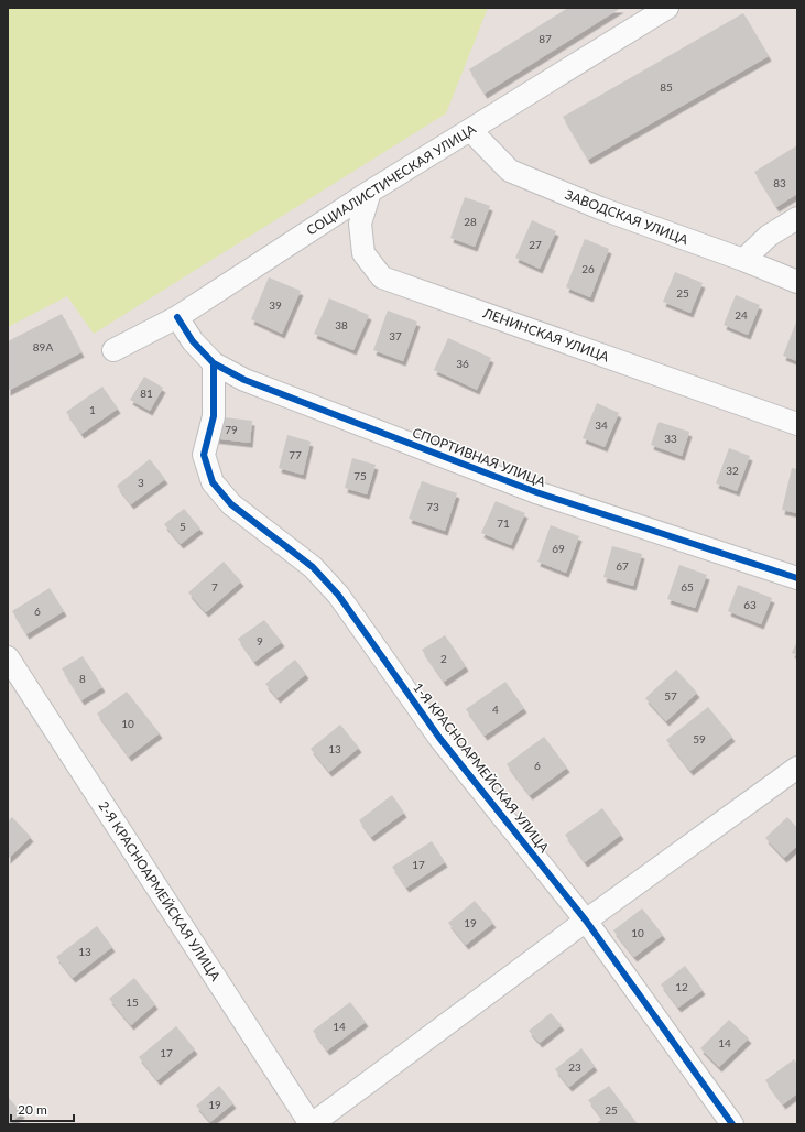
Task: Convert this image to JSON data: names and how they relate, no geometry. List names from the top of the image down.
{
  "streets": {
    "street": [
      "СОЦИАЛИСТИЧЕСКАЯ УЛИЦА",
      "ЗАВОДСКАЯ УЛИЦА",
      "ЛЕНИНСКАЯ УЛИЦА",
      "СПОРТИВНАЯ УЛИЦА",
      "1-Я КРАСНОАРМЕЙСКАЯ УЛИЦА",
      "2-Я КРАСНОАРМЕЙСКАЯ УЛИЦА"
    ]
  },
  "crossings": [
    ["СОЦИАЛИСТИЧЕСКАЯ УЛИЦА", "ЗАВОДСКАЯ УЛИЦА"],
    ["СОЦИАЛИСТИЧЕСКАЯ УЛИЦА", "ЛЕНИНСКАЯ УЛИЦА"],
    ["СОЦИАЛИСТИЧЕСКАЯ УЛИЦА", "СПОРТИВНАЯ УЛИЦА"],
    ["СПОРТИВНАЯ УЛИЦА", "1-Я КРАСНОАРМЕЙСКАЯ УЛИЦА"]
  ],
  "house_numbers": [
    "87",
    "85",
    "83",
    "28",
    "27",
    "26",
    "25",
    "39",
    "24",
    "38",
    "37",
    "89А",
    "36",
    "81",
    "1",
    "34",
    "79",
    "33",
    "77",
    "32",
    "75",
    "3",
    "73",
    "71",
    "5",
    "69",
    "67",
    "7",
    "65",
    "63",
    "6",
    "9",
    "2",
    "8",
    "57",
    "4",
    "10",
    "59",
    "13",
    "6",
    "17",
    "19",
    "10",
    "13",
    "12",
    "15",
    "14",
    "14",
    "17",
    "23",
    "19",
    "25"
  ],
  "scale_bar": "20 m"
}
